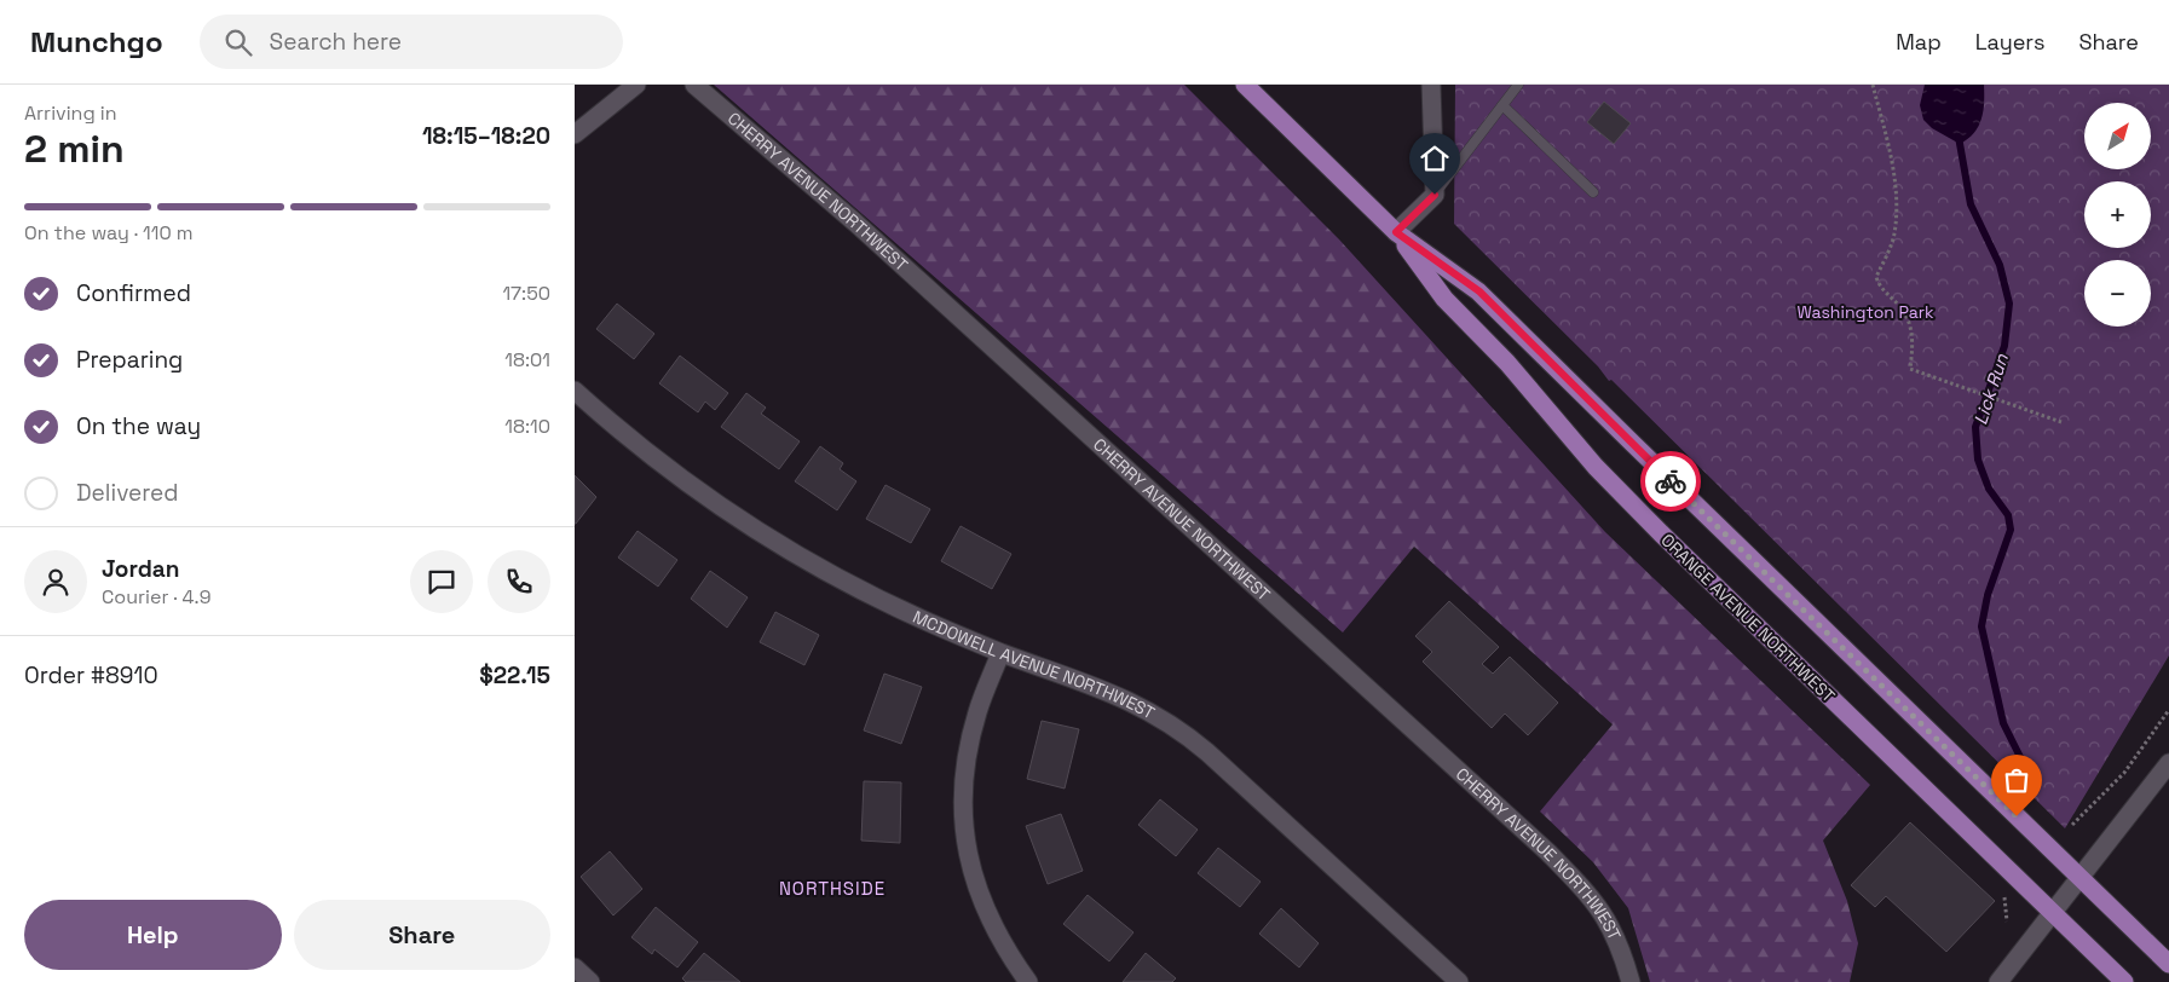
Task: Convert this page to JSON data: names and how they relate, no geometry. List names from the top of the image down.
{
  "streets": {
    "main road": ["ORANGE AVENUE NORTHWEST"],
    "street": ["CHERRY AVENUE NORTHWEST", "MCDOWELL AVENUE NORTHWEST"]
  },
  "districts": ["NORTHSIDE"],
  "water": ["Lick Run"],
  "parks": ["Washington Park"],
  "north": "top right",
  "page": {
    "header": "Munchgo",
    "search": "Search here",
    "nav": ["Map", "Layers", "Share"],
    "heading": ["2 min", "Arriving in", "18:15–18:20"],
    "panel": [
      "Jordan",
      "Courier · 4.9",
      "Order #8910",
      "$22.15"
    ],
    "map_buttons": ["+", "−"],
    "bar": "On the way · 110 m",
    "list": [
      ["Confirmed", "17:50"],
      ["Preparing", "18:01"],
      ["On the way", "18:10"],
      "Delivered"
    ],
    "buttons": ["Help", "Share"]
  }
}
